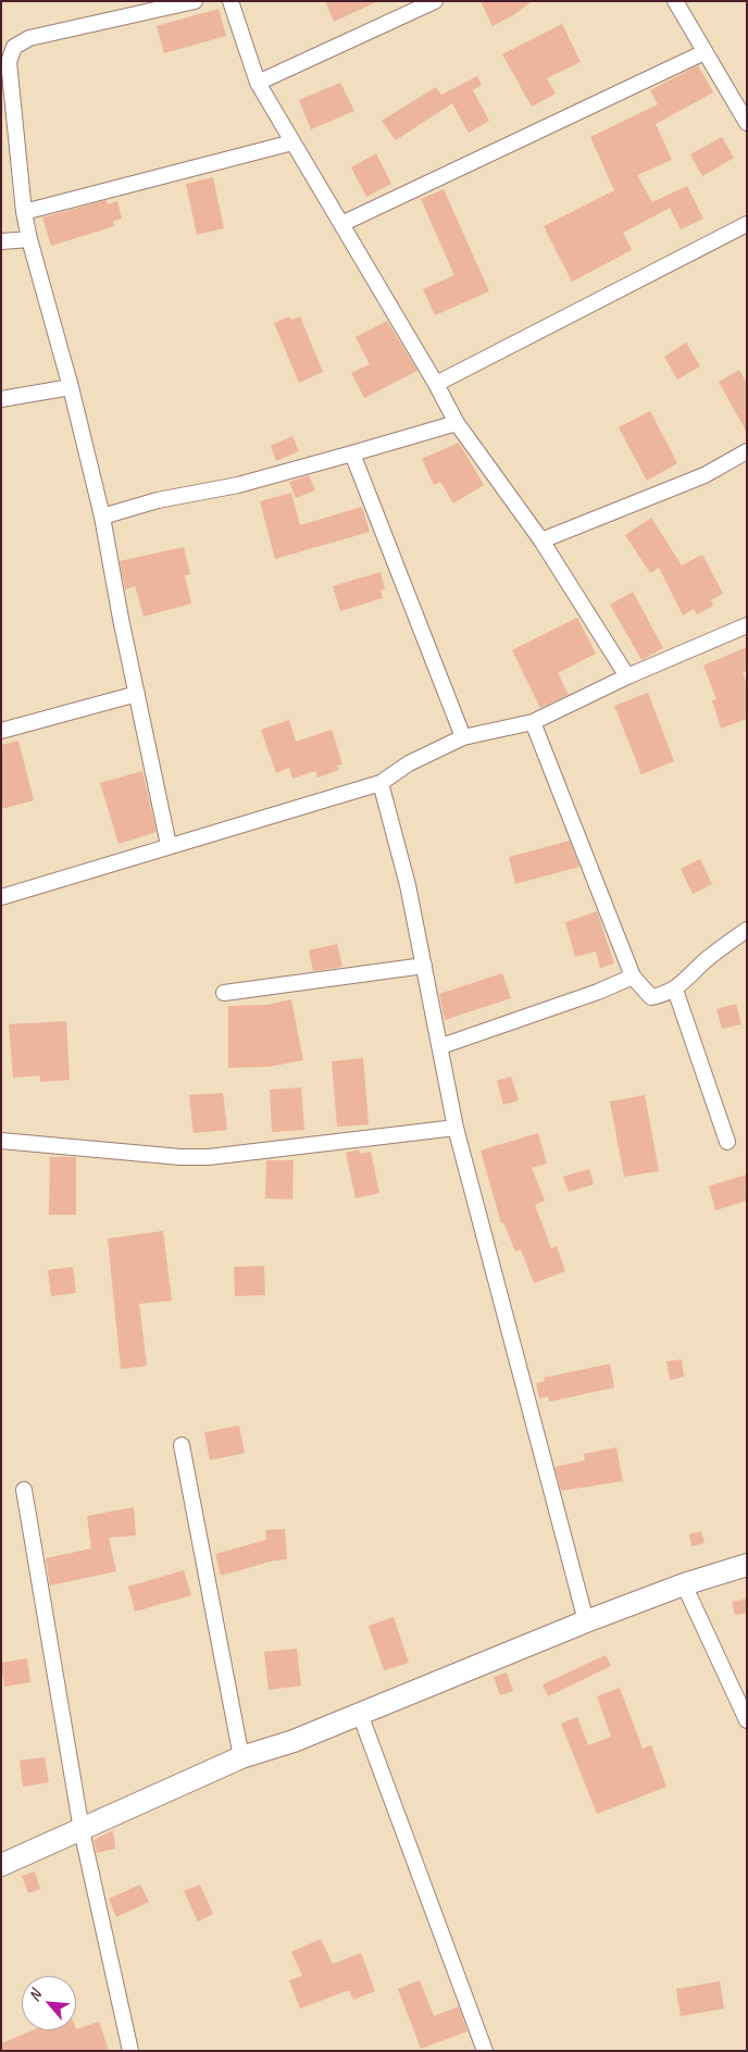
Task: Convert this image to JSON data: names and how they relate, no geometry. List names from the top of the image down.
{
  "north": "top left"
}
